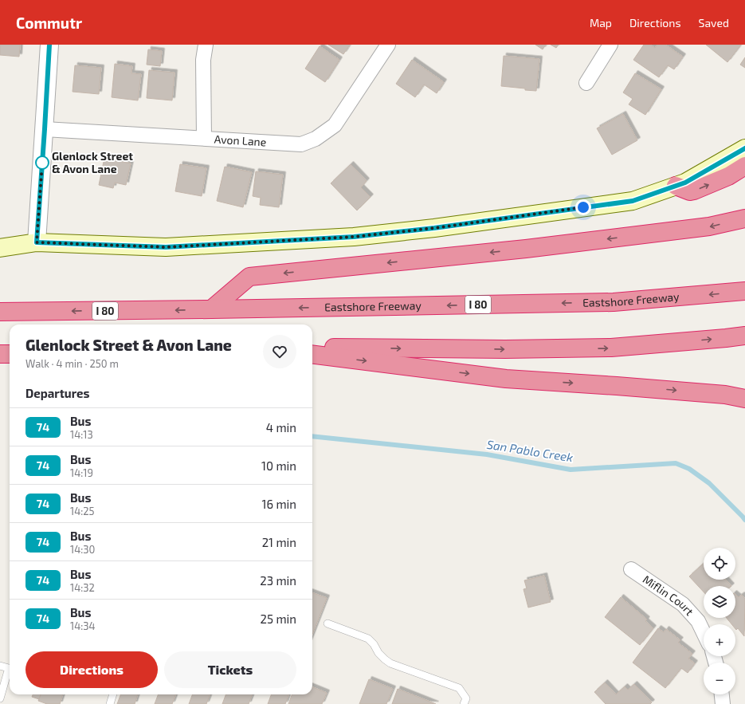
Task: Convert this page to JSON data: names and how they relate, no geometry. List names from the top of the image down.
{
  "streets": {
    "highway": ["Eastshore Freeway", "I 80"],
    "street": ["Avon Lane", "Miflin Court"]
  },
  "water": ["San Pablo Creek"],
  "places": ["Glenlock Street & Avon Lane"],
  "lines": ["bus line 74"],
  "page": {
    "header": "Commutr",
    "nav": ["Map", "Directions", "Saved"],
    "heading": [
      ["Glenlock Street & Avon Lane", "Walk · 4 min · 250 m"],
      "Departures"
    ],
    "list": [
      {
        "mark": "74",
        "name": "Bus",
        "note": "14:13",
        "value": "4 min"
      },
      {
        "mark": "74",
        "name": "Bus",
        "note": "14:19",
        "value": "10 min"
      },
      {
        "mark": "74",
        "name": "Bus",
        "note": "14:25",
        "value": "16 min"
      },
      {
        "mark": "74",
        "name": "Bus",
        "note": "14:30",
        "value": "21 min"
      },
      {
        "mark": "74",
        "name": "Bus",
        "note": "14:32",
        "value": "23 min"
      },
      {
        "mark": "74",
        "name": "Bus",
        "note": "14:34",
        "value": "25 min"
      }
    ],
    "map_buttons": ["+", "−"],
    "buttons": ["Directions", "Tickets"]
  }
}
